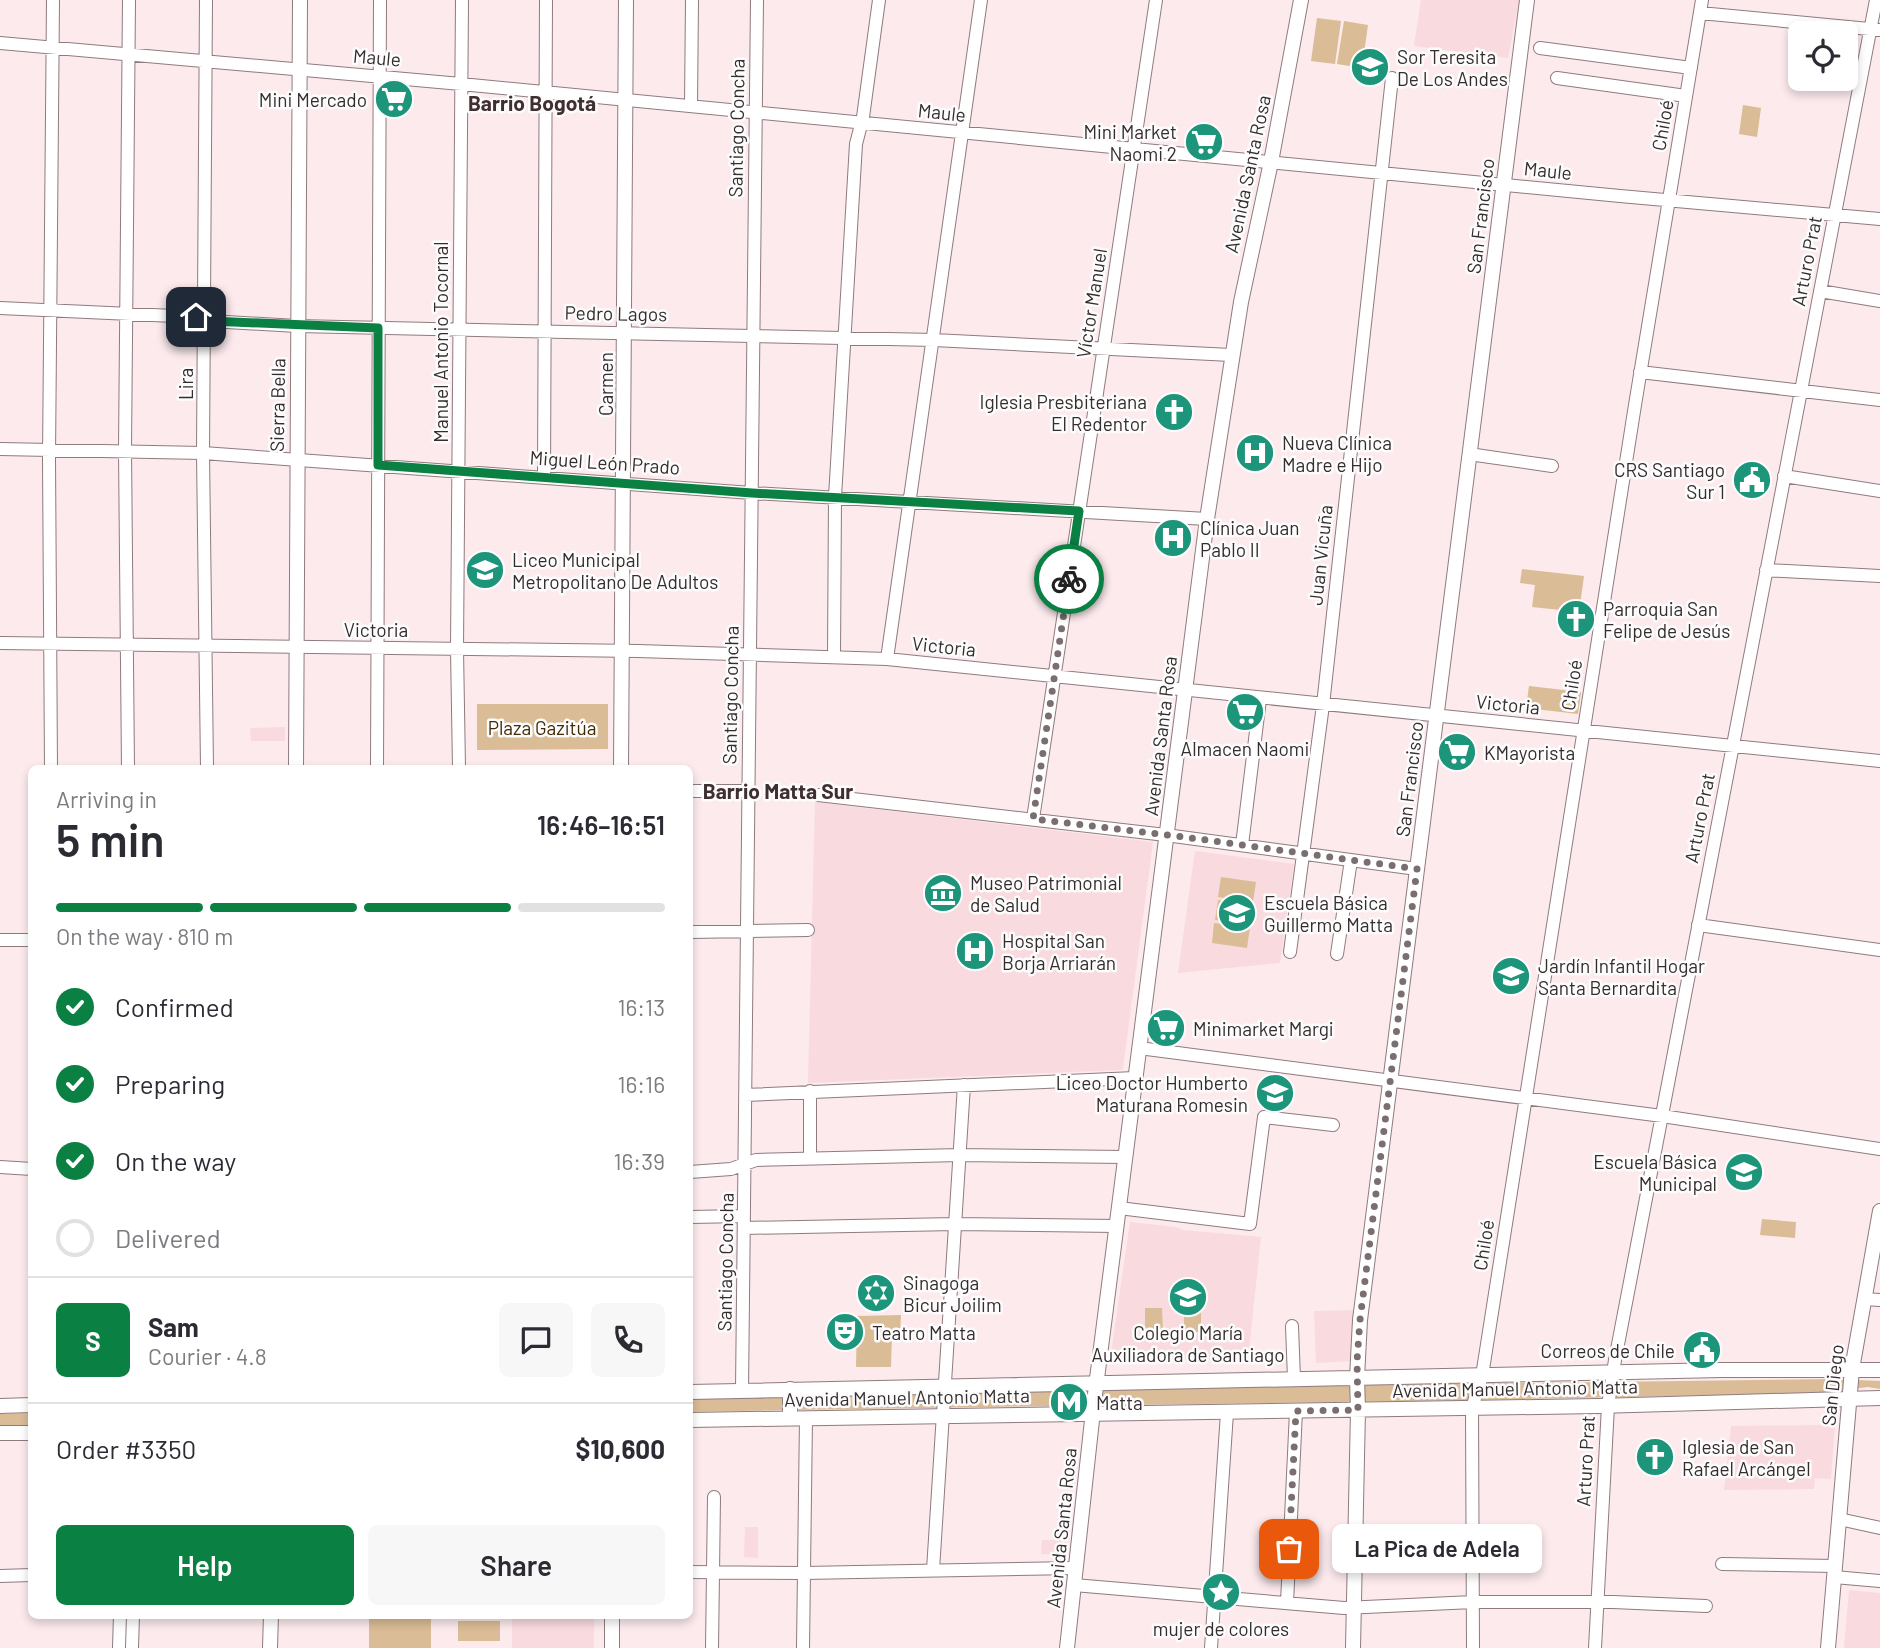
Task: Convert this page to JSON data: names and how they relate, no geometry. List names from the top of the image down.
{
  "streets": {
    "main road": [
      "Avenida Santa Rosa",
      "San Francisco",
      "Carmen",
      "Sierra Bella",
      "San Diego",
      "Avenida Manuel Antonio Matta"
    ],
    "street": [
      "Maule",
      "Chiloé",
      "Santiago Concha",
      "Arturo Prat",
      "Víctor Manuel",
      "Pedro Lagos",
      "Manuel Antonio Tocornal",
      "Lira",
      "Miguel León Prado",
      "Juan Vicuña",
      "Victoria"
    ]
  },
  "crossings": [
    ["Maule", "Chiloé"],
    ["Maule", "Santiago Concha"],
    ["Maule", "Avenida Santa Rosa"],
    ["Maule", "San Francisco"],
    ["Maule", "Arturo Prat"],
    ["Maule", "Víctor Manuel"],
    ["Maule", "Manuel Antonio Tocornal"],
    ["Maule", "Lira"],
    ["Maule", "Carmen"],
    ["Maule", "Sierra Bella"],
    ["Maule", "Juan Vicuña"],
    ["Chiloé", "Victoria"],
    ["Chiloé", "Avenida Manuel Antonio Matta"],
    ["Santiago Concha", "Pedro Lagos"],
    ["Santiago Concha", "Miguel León Prado"],
    ["Santiago Concha", "Victoria"],
    ["Santiago Concha", "Avenida Manuel Antonio Matta"],
    ["Avenida Santa Rosa", "Pedro Lagos"],
    ["Avenida Santa Rosa", "Miguel León Prado"],
    ["Avenida Santa Rosa", "Victoria"],
    ["Avenida Santa Rosa", "Avenida Manuel Antonio Matta"],
    ["San Francisco", "Victoria"],
    ["San Francisco", "Avenida Manuel Antonio Matta"],
    ["Arturo Prat", "Victoria"],
    ["Arturo Prat", "Avenida Manuel Antonio Matta"],
    ["Víctor Manuel", "Pedro Lagos"],
    ["Víctor Manuel", "Miguel León Prado"],
    ["Víctor Manuel", "Victoria"],
    ["Pedro Lagos", "Manuel Antonio Tocornal"],
    ["Pedro Lagos", "Lira"],
    ["Pedro Lagos", "Carmen"],
    ["Pedro Lagos", "Sierra Bella"],
    ["Manuel Antonio Tocornal", "Miguel León Prado"],
    ["Manuel Antonio Tocornal", "Victoria"],
    ["Lira", "Miguel León Prado"],
    ["Lira", "Victoria"],
    ["Carmen", "Miguel León Prado"],
    ["Carmen", "Victoria"],
    ["Sierra Bella", "Miguel León Prado"],
    ["Sierra Bella", "Victoria"],
    ["Juan Vicuña", "Victoria"],
    ["San Diego", "Avenida Manuel Antonio Matta"]
  ],
  "districts": ["Barrio Bogotá", "Barrio Matta Sur"],
  "parks": ["Plaza Gazitúa"],
  "places": {
    "school or university": [
      "Sor Teresita De Los Andes",
      "Liceo Municipal Metropolitano De Adultos",
      "Escuela Básica Guillermo Matta",
      "Jardín Infantil Hogar Santa Bernardita",
      "Liceo Doctor Humberto Maturana Romesin",
      "Escuela Básica Municipal",
      "Colegio María Auxiliadora de Santiago"
    ],
    "supermarket": [
      "Mini Mercado",
      "Mini Market Naomi 2",
      "Almacen Naomi",
      "KMayorista",
      "Minimarket Margi"
    ],
    "church": ["Iglesia Presbiteriana El Redentor", "Parroquia San Felipe de Jesús", "Iglesia de San Rafael Arcángel"],
    "hospital": ["Nueva Clínica Madre e Hijo", "Clínica Juan Pablo II", "Hospital San Borja Arriarán"],
    "public building": ["CRS Santiago Sur 1", "Correos de Chile"],
    "museum": ["Museo Patrimonial de Salud"],
    "synagogue": ["Sinagoga Bicur Joilim"],
    "theatre": ["Teatro Matta"],
    "metro station": ["Matta"],
    "other": ["La Pica de Adela"],
    "place": ["mujer de colores"]
  },
  "page": {
    "heading": ["5 min", "Arriving in", "16:46–16:51"],
    "panel": [
      "Sam",
      "Courier · 4.8",
      "Order #3350",
      "$10,600"
    ],
    "bar": "On the way · 810 m",
    "list": [
      ["Confirmed", "16:13"],
      ["Preparing", "16:16"],
      ["On the way", "16:39"],
      "Delivered"
    ],
    "round": "S",
    "buttons": ["Help", "Share"],
    "bubble": "La Pica de Adela"
  }
}
